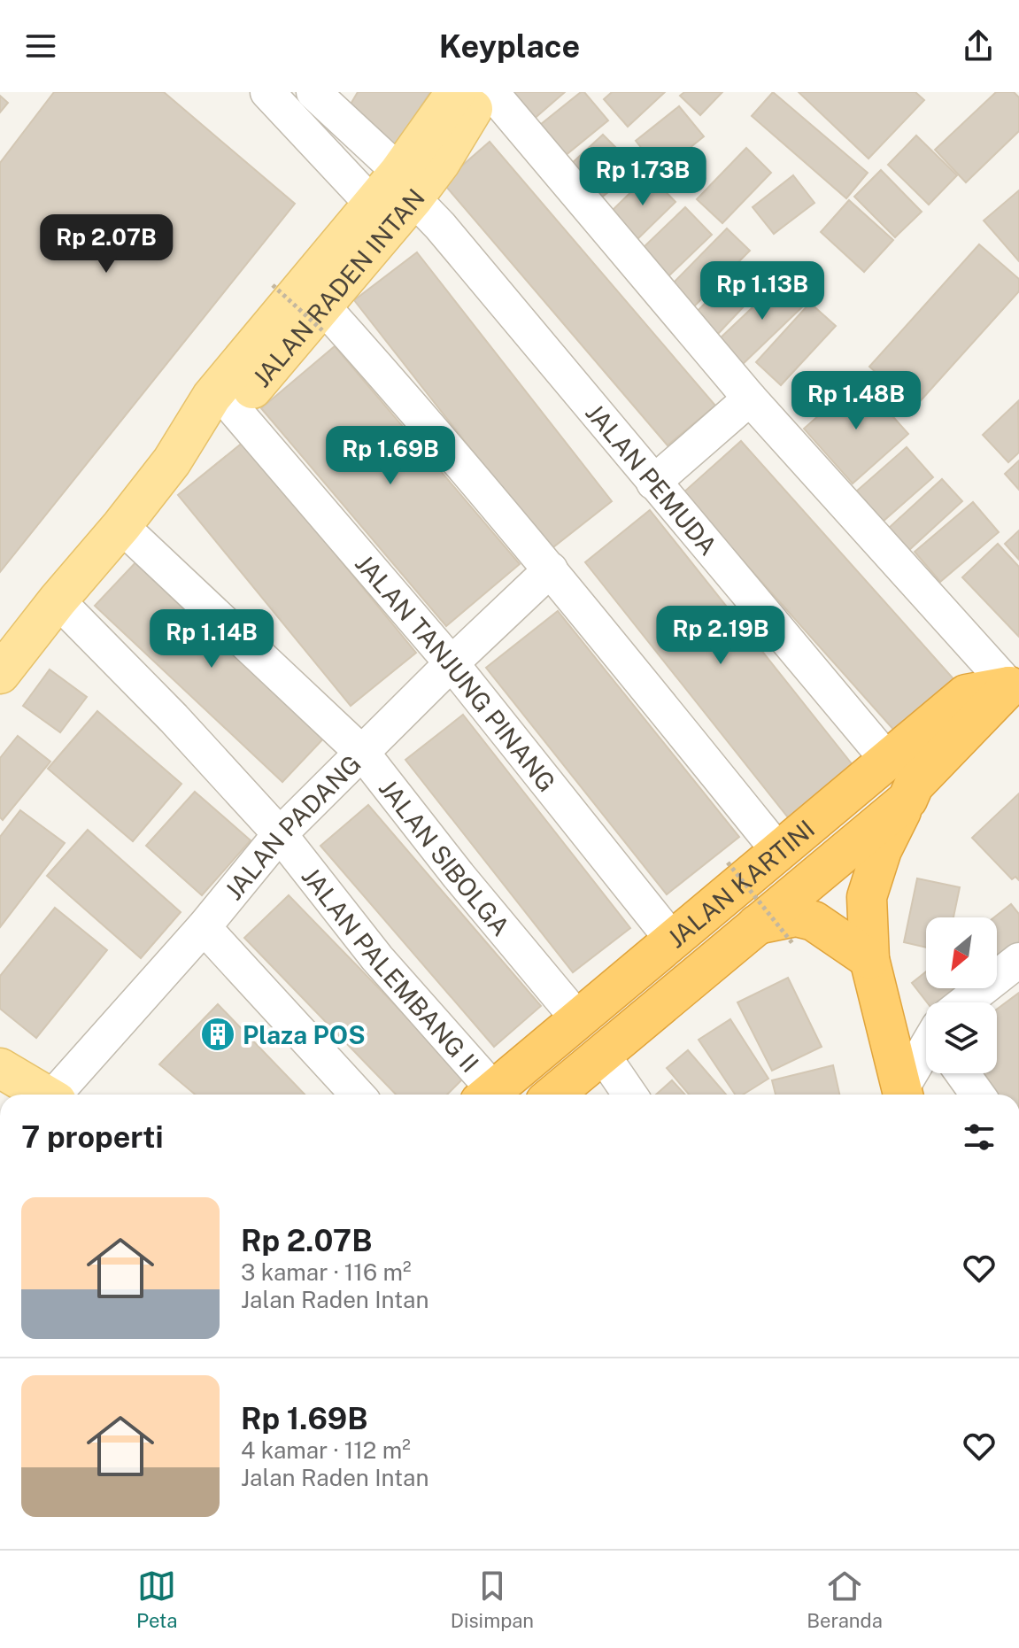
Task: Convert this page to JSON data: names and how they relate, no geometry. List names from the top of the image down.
{
  "streets": {
    "highway": ["JALAN KARTINI"],
    "main road": ["JALAN RADEN INTAN"],
    "street": [
      "JALAN PEMUDA",
      "JALAN TANJUNG PINANG",
      "JALAN PADANG",
      "JALAN SIBOLGA",
      "JALAN PALEMBANG II"
    ]
  },
  "crossings": [
    ["JALAN RADEN INTAN", "JALAN PEMUDA"],
    ["JALAN RADEN INTAN", "JALAN TANJUNG PINANG"],
    ["JALAN RADEN INTAN", "JALAN SIBOLGA"],
    ["JALAN RADEN INTAN", "JALAN PALEMBANG II"],
    ["JALAN PEMUDA", "JALAN KARTINI"],
    ["JALAN TANJUNG PINANG", "JALAN PADANG"],
    ["JALAN TANJUNG PINANG", "JALAN KARTINI"],
    ["JALAN PADANG", "JALAN SIBOLGA"],
    ["JALAN PADANG", "JALAN PALEMBANG II"],
    ["JALAN SIBOLGA", "JALAN KARTINI"]
  ],
  "places": {
    "building": ["Plaza POS"]
  },
  "north": "bottom left",
  "page": {
    "header": "Keyplace",
    "price": [
      "Rp 1.73B",
      "Rp 2.07B",
      "Rp 1.13B",
      "Rp 1.48B",
      "Rp 1.69B",
      "Rp 2.19B",
      "Rp 1.14B"
    ],
    "heading": "7 properti",
    "list": [
      {
        "name": "Rp 2.07B",
        "note": "3 kamar · 116 m² · Jalan Raden Intan"
      },
      {
        "name": "Rp 1.69B",
        "note": "4 kamar · 112 m² · Jalan Raden Intan"
      }
    ],
    "tabs": ["Peta", "Disimpan", "Beranda"]
  }
}
